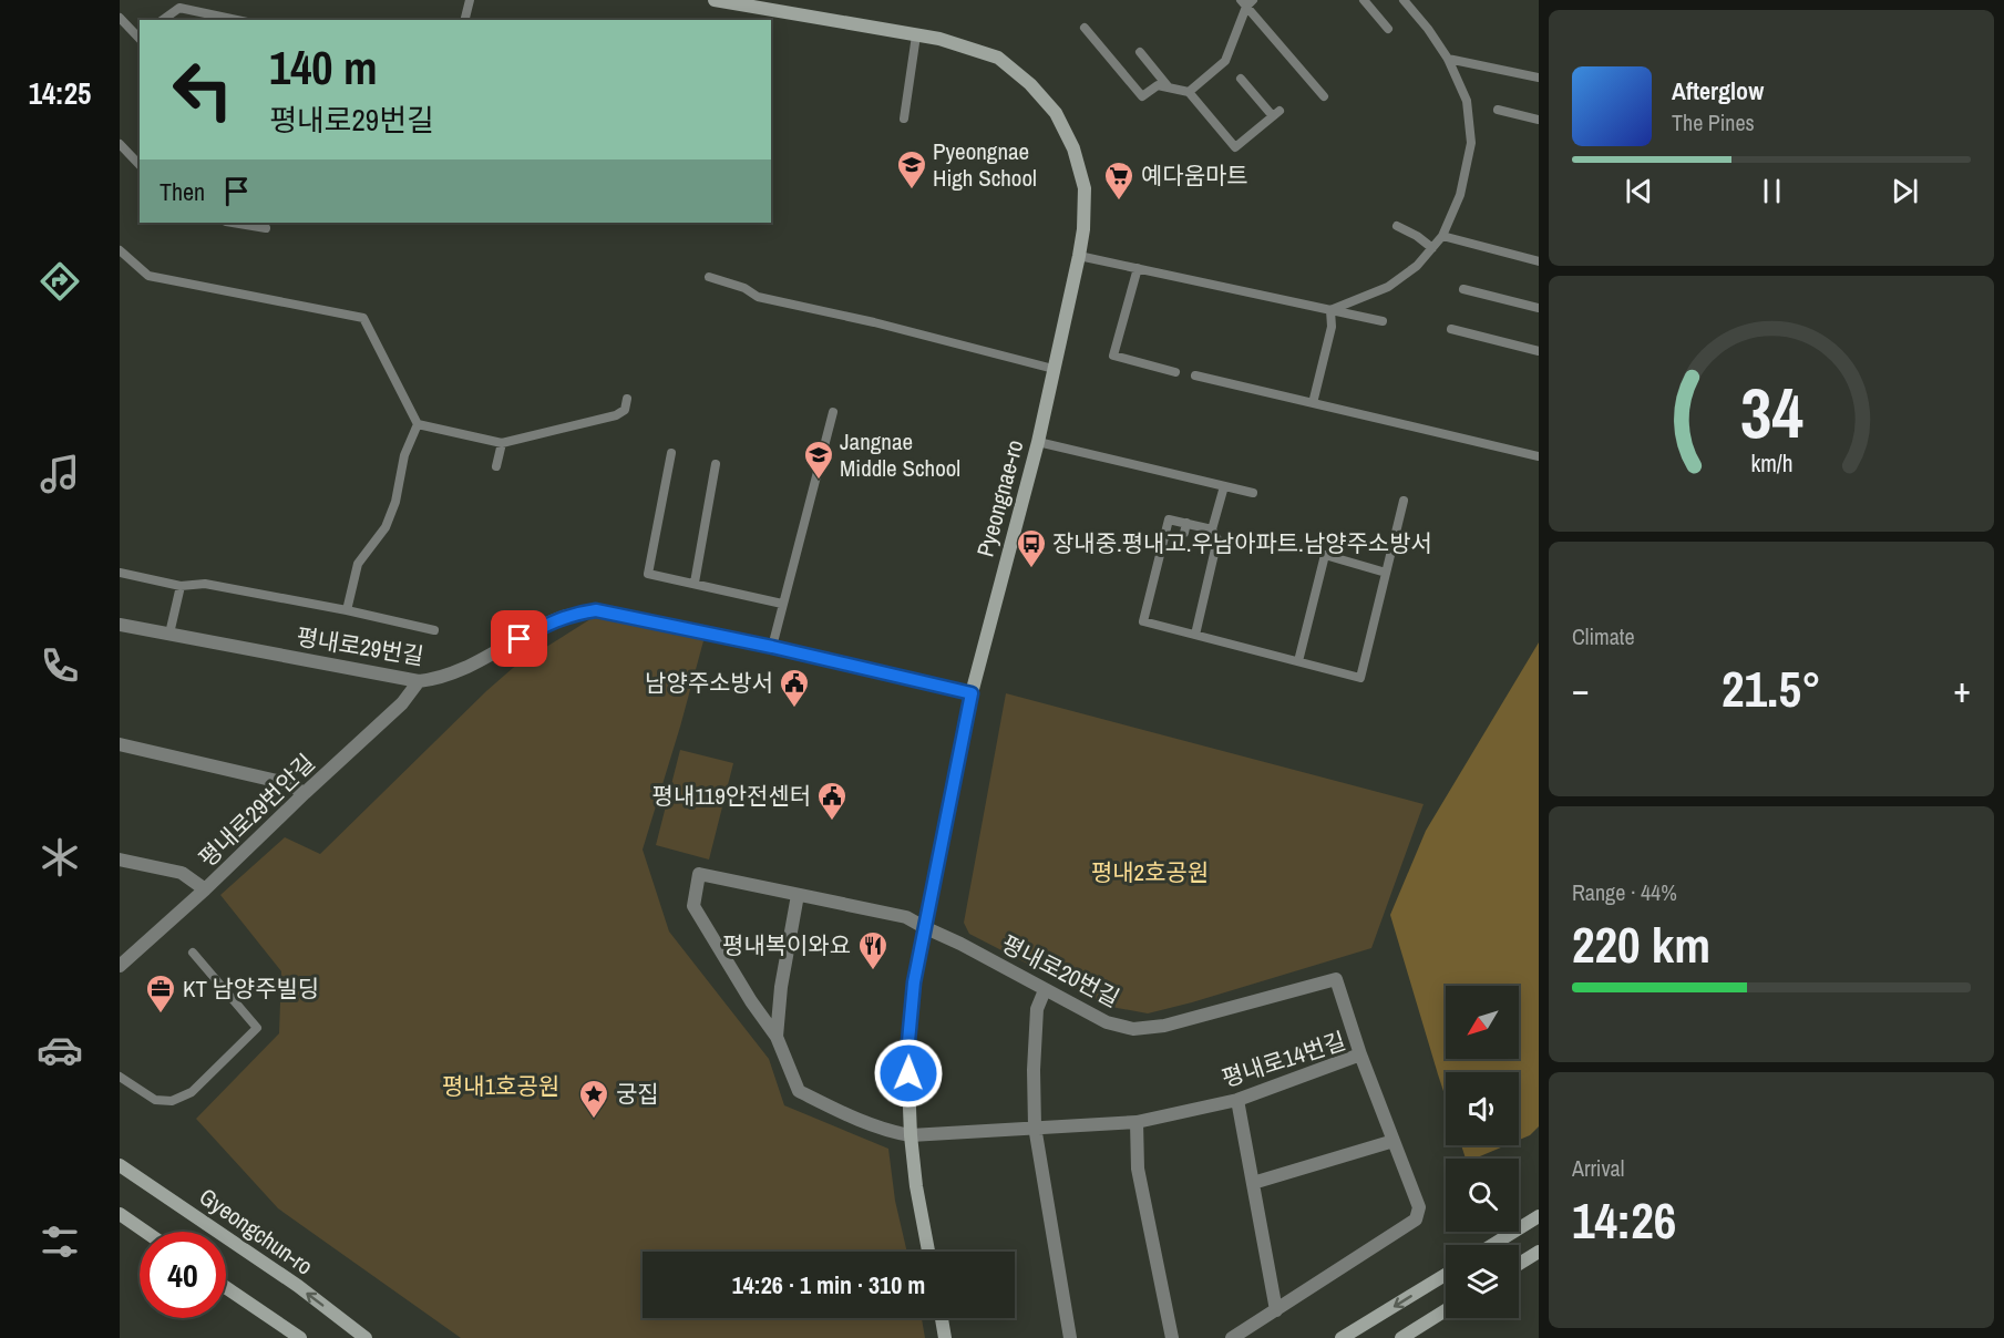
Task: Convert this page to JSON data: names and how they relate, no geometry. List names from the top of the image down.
{
  "streets": {
    "street": [
      "Pyeongnae-ro",
      "평내로29번길",
      "평내로29번안길",
      "평내로20번길",
      "평내로14번길",
      "Gyeongchun-ro"
    ]
  },
  "crossings": [
    ["Pyeongnae-ro", "평내로29번길"],
    ["Pyeongnae-ro", "평내로20번길"],
    ["Pyeongnae-ro", "평내로14번길"],
    ["평내로29번길", "평내로29번안길"],
    ["평내로20번길", "평내로14번길"]
  ],
  "parks": ["평내2호공원", "평내1호공원"],
  "places": {
    "school or university": ["Pyeongnae High School", "Jangnae Middle School"],
    "supermarket": ["예다움마트"],
    "bus stop": ["장내중.평내고.우남아파트.남양주소방서"],
    "public building": ["남양주소방서", "평내119안전센터"],
    "restaurant": ["평내복이와요"],
    "office": ["KT 남양주빌딩"],
    "place": ["궁집"]
  },
  "north": "bottom left",
  "page": {
    "tabs": "14:25",
    "turn": ["140 m", "평내로29번길"],
    "song": ["Afterglow", "The Pines"],
    "then": "Then",
    "tile": [
      "Climate",
      ["Range · 44%", "220 km"],
      ["Arrival", "14:26"]
    ],
    "heat": ["−", "21.5°", "+"],
    "limit": "40",
    "trip": "14:26 · 1 min · 310 m",
    "gauge": ["34", "km/h"]
  }
}
